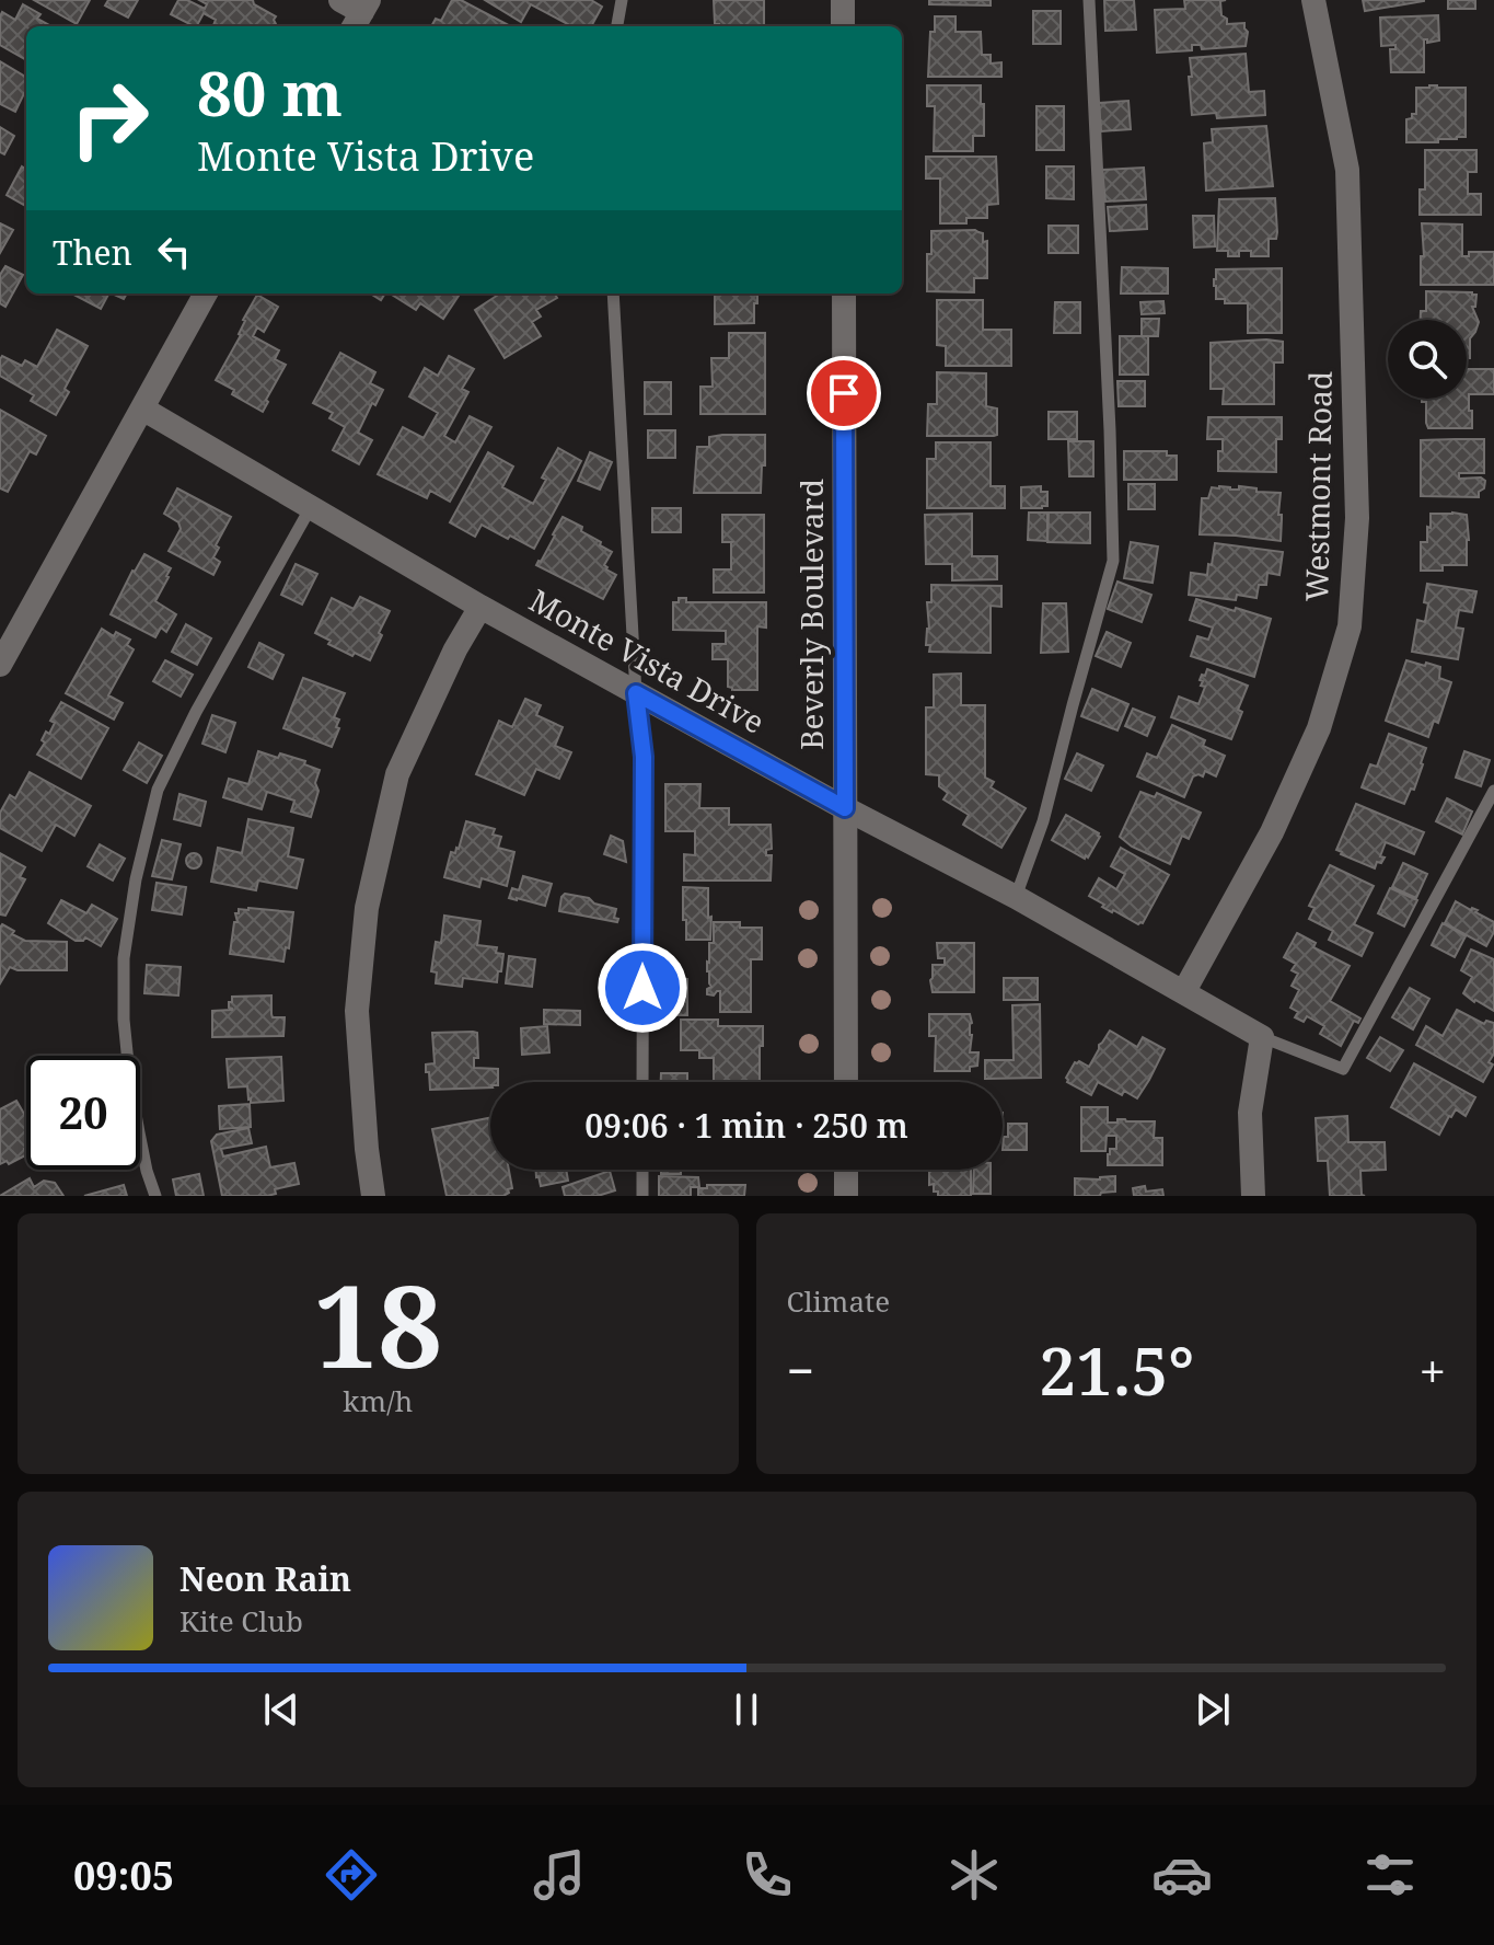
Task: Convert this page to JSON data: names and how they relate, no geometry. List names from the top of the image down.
{
  "streets": {
    "street": ["Westmont Road", "Beverly Boulevard", "Monte Vista Drive"]
  },
  "crossings": [
    ["Westmont Road", "Monte Vista Drive"],
    ["Beverly Boulevard", "Monte Vista Drive"]
  ],
  "page": {
    "turn": ["80 m", "Monte Vista Drive"],
    "then": "Then",
    "limit": "20",
    "trip": "09:06 · 1 min · 250 m",
    "tile": [
      ["18", "km/h"],
      "Climate"
    ],
    "heat": ["−", "21.5°", "+"],
    "song": ["Neon Rain", "Kite Club"],
    "tabs": "09:05"
  }
}
